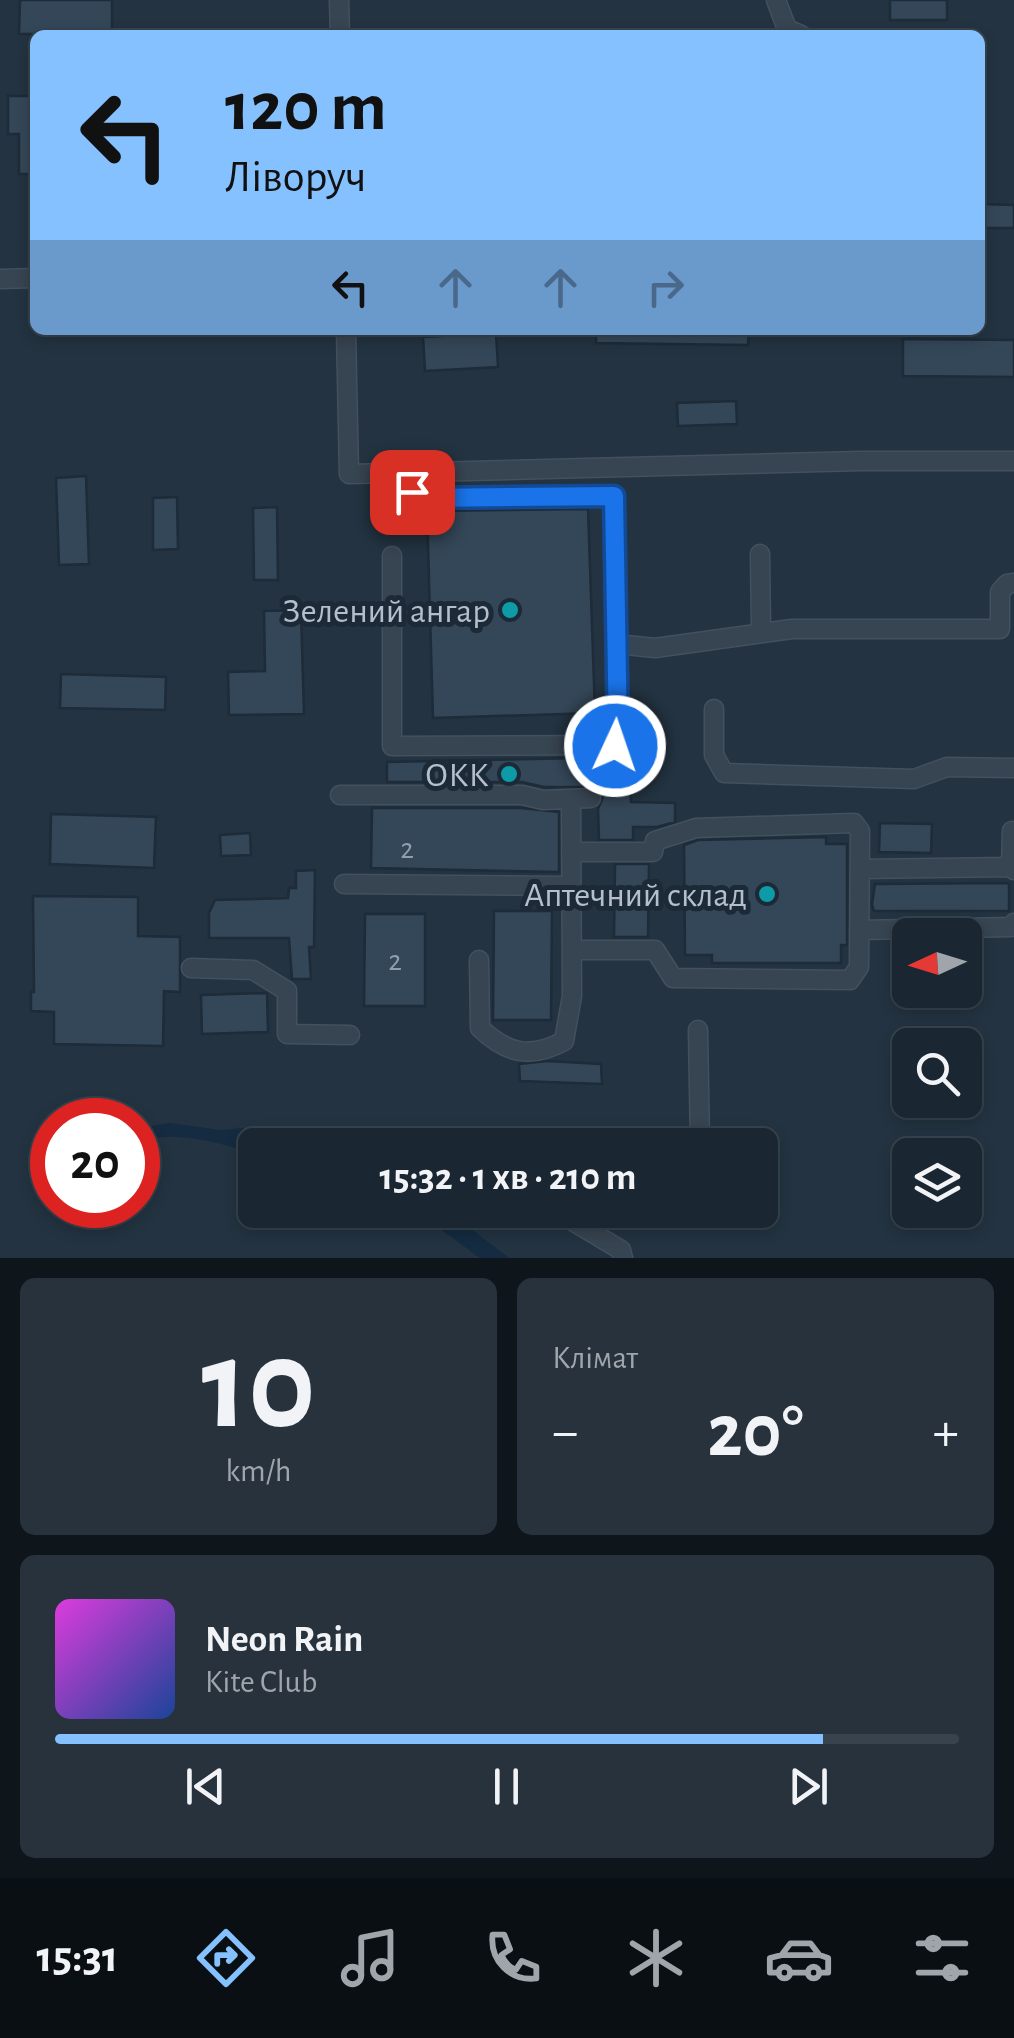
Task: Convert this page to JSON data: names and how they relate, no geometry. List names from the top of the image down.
{
  "places": ["Зелений ангар", "ОКК", "Аптечний склад"],
  "house_numbers": ["2", "2"],
  "north": "left",
  "page": {
    "turn": ["120 m", "Ліворуч"],
    "limit": "20",
    "trip": "15:32 · 1 хв · 210 m",
    "tile": [
      ["10", "km/h"],
      "Клімат"
    ],
    "heat": ["−", "20°", "+"],
    "song": ["Neon Rain", "Kite Club"],
    "tabs": "15:31"
  }
}
